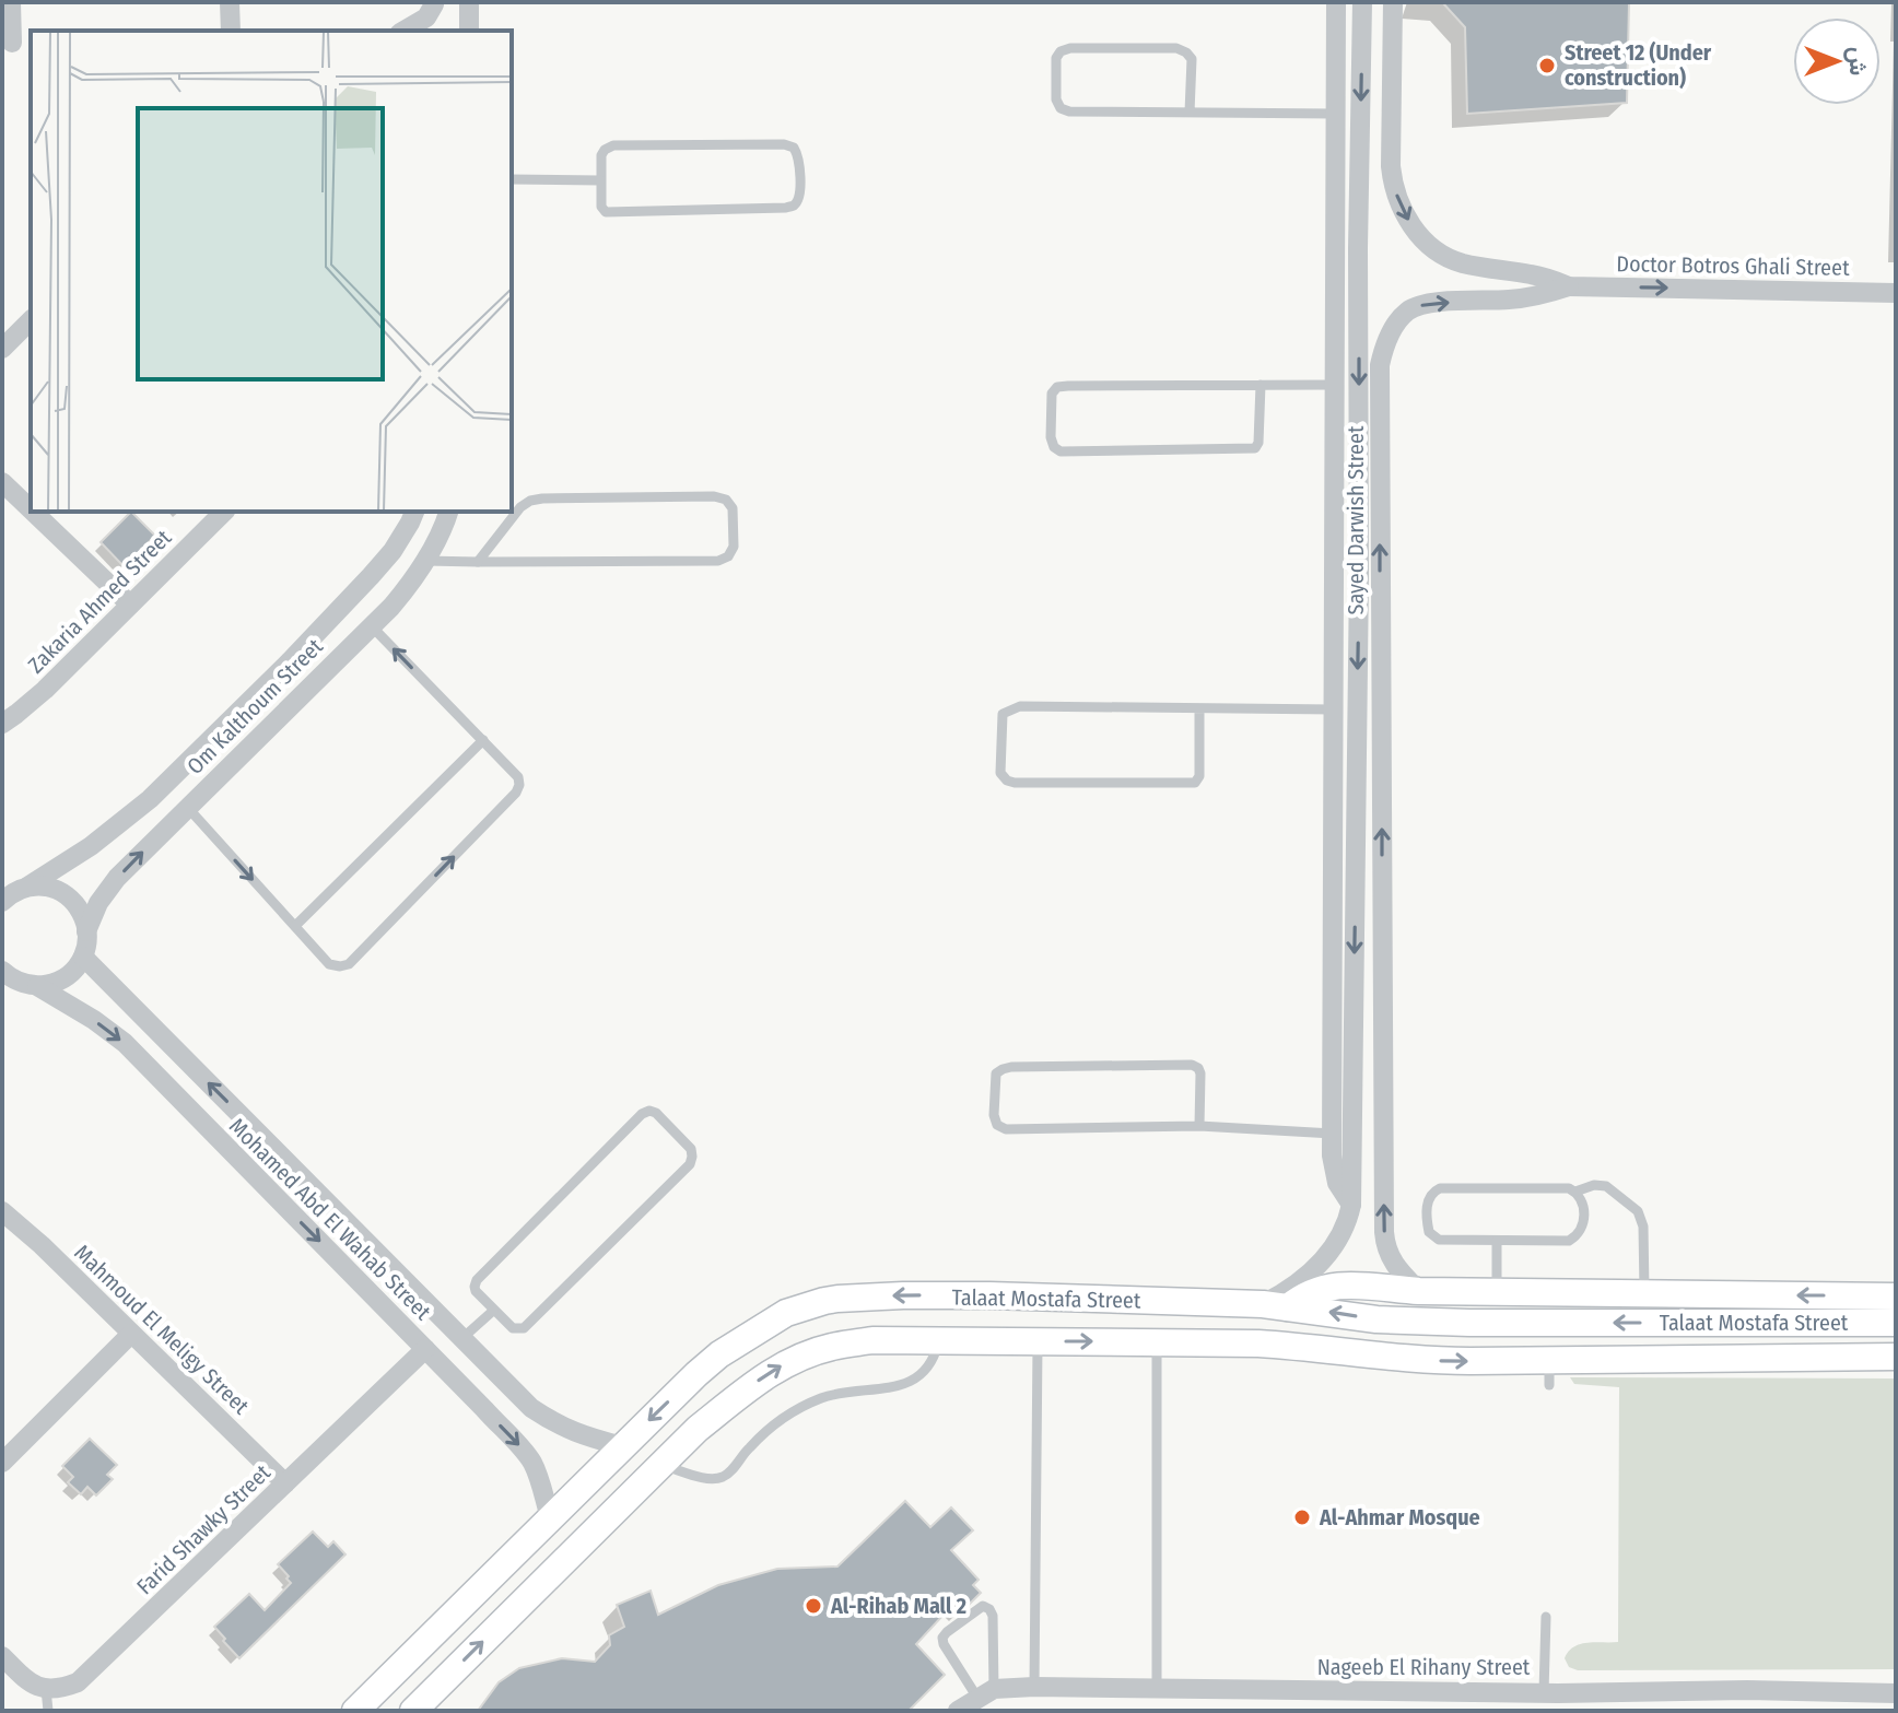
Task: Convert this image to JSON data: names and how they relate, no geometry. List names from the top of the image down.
{
  "streets": {
    "street": [
      "Doctor Botros Ghali Street",
      "Sayed Darwish Street",
      "Zakaria Ahmed Street",
      "Om Kalthoum Street",
      "Mohamed Abd El Wahab Street",
      "Talaat Mostafa Street",
      "Mahmoud El Meligy Street",
      "Farid Shawky Street",
      "Nageeb El Rihany Street"
    ]
  },
  "crossings": [
    ["Doctor Botros Ghali Street", "Sayed Darwish Street"],
    ["Sayed Darwish Street", "Talaat Mostafa Street"],
    ["Om Kalthoum Street", "Mohamed Abd El Wahab Street"],
    ["Mohamed Abd El Wahab Street", "Talaat Mostafa Street"],
    ["Mohamed Abd El Wahab Street", "Farid Shawky Street"],
    ["Mahmoud El Meligy Street", "Farid Shawky Street"]
  ],
  "one_way": ["Doctor Botros Ghali Street"],
  "places": ["Street 12 (Under construction)", "Al-Ahmar Mosque", "Al-Rihab Mall 2"],
  "north": "right"
}
